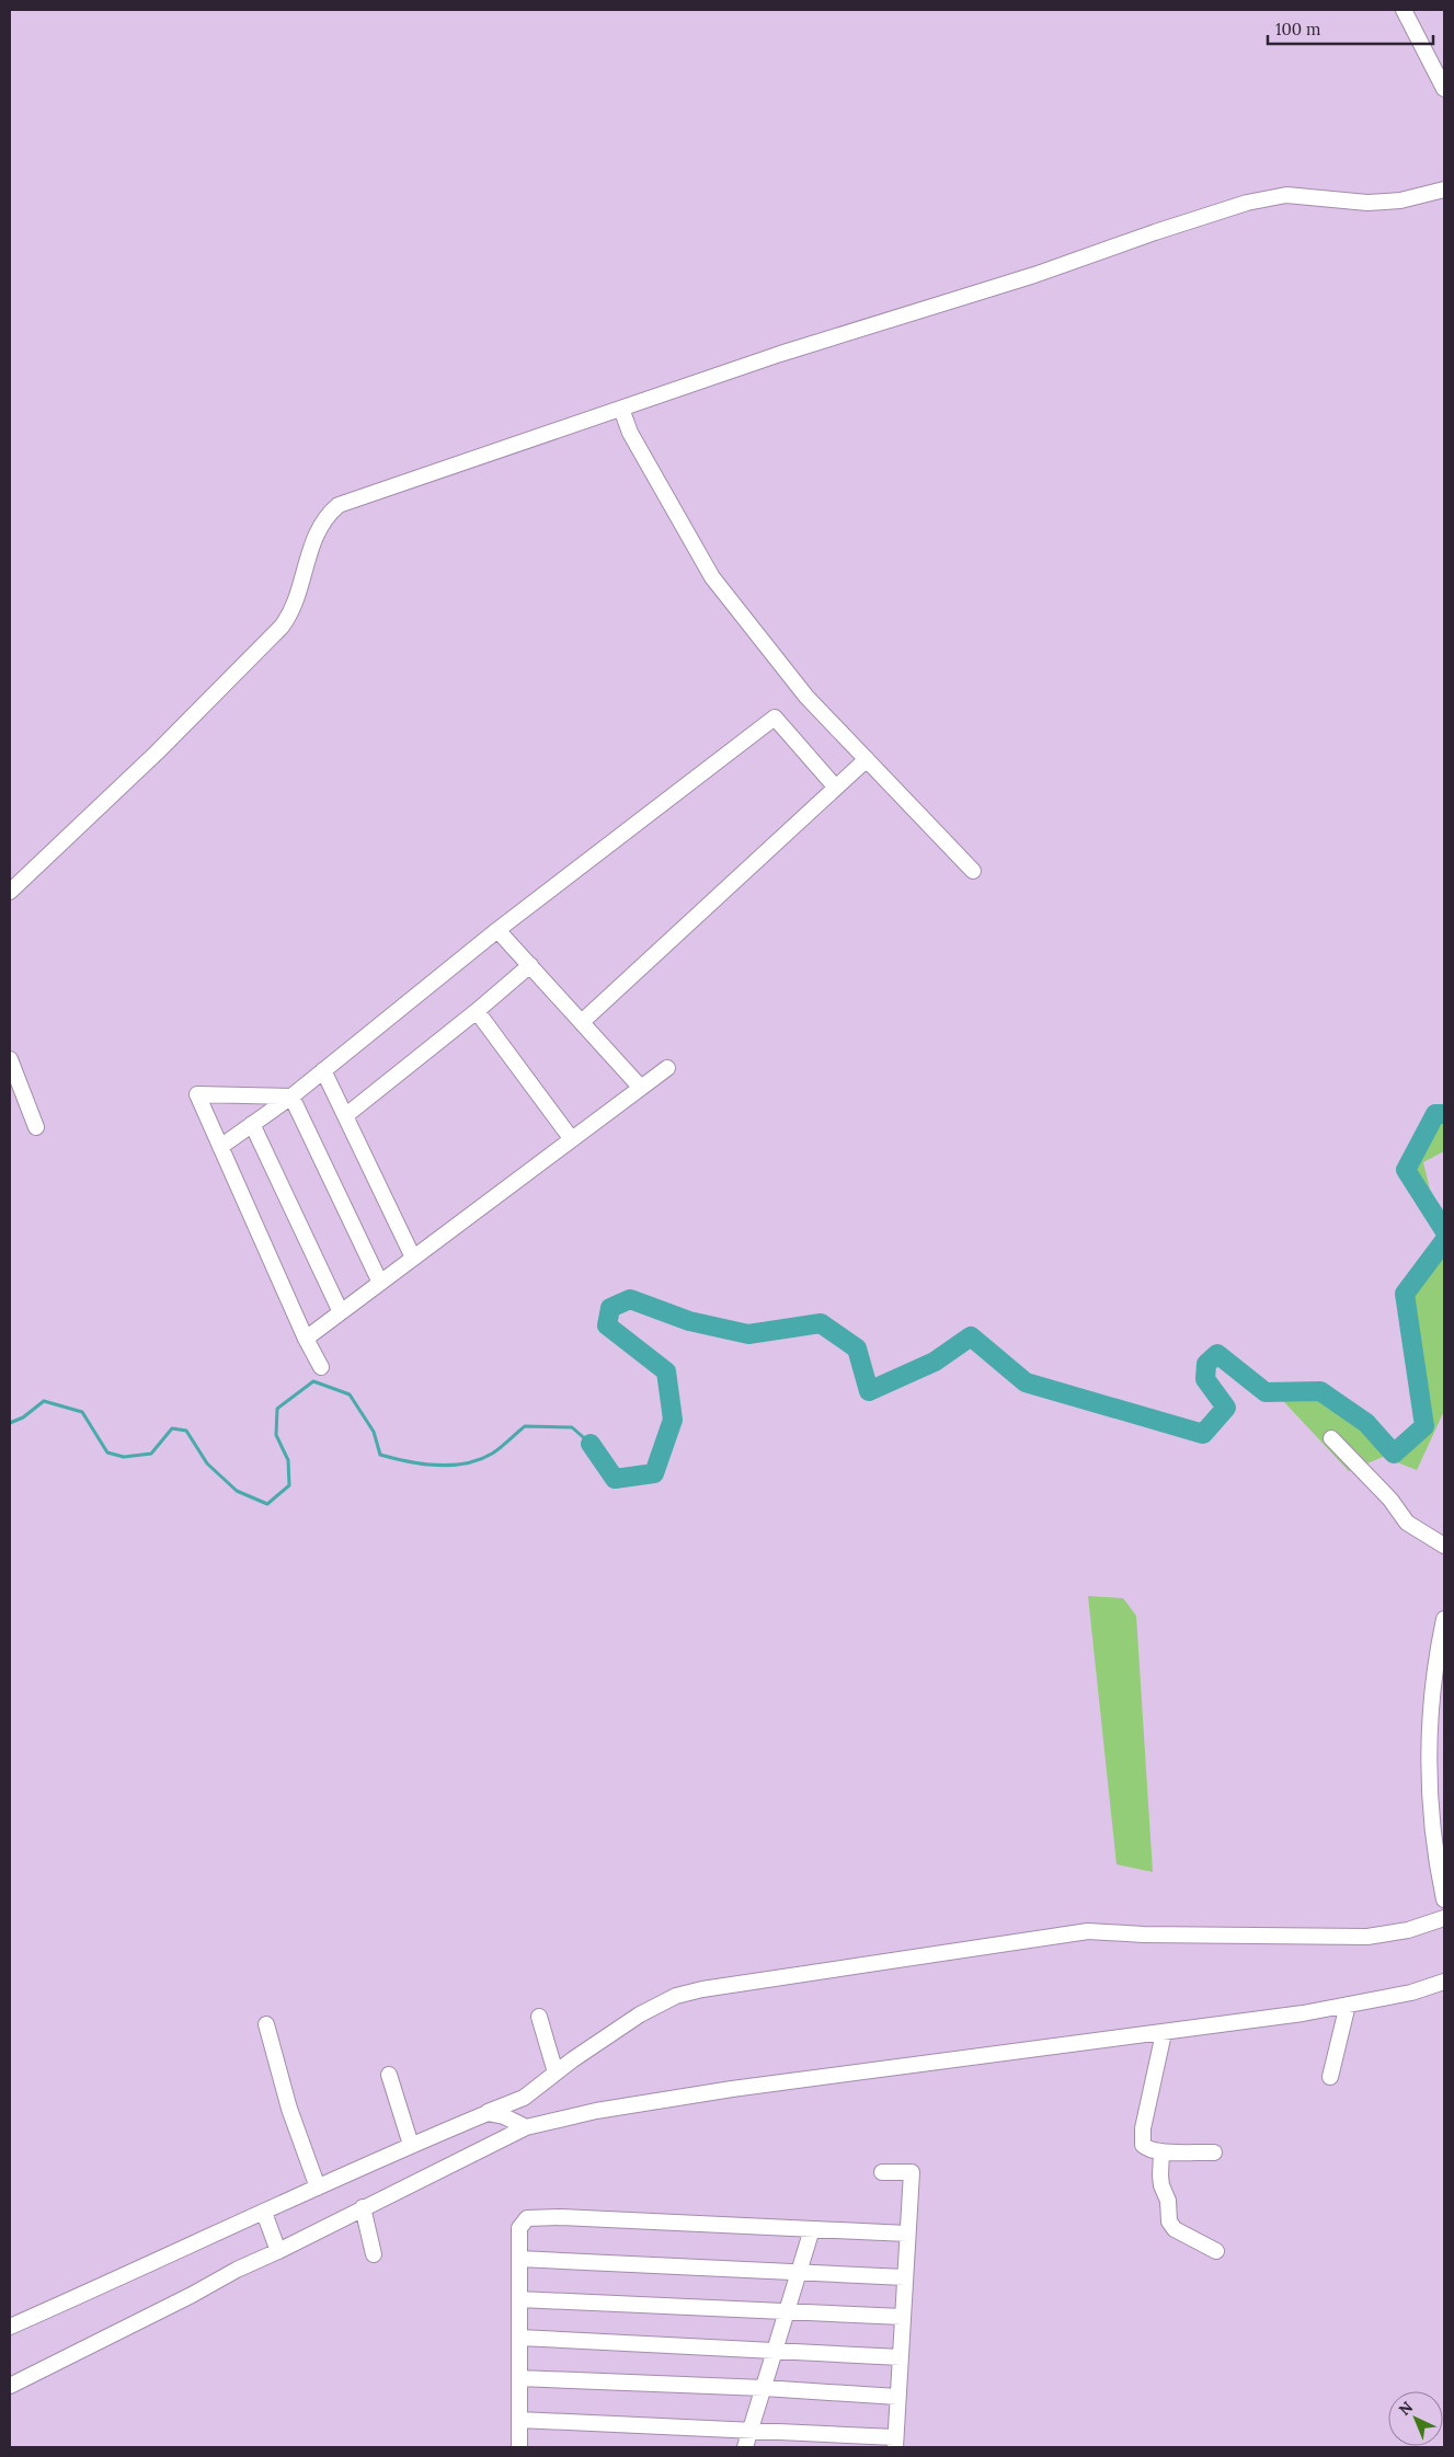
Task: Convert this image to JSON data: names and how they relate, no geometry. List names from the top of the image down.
{
  "scale_bar": "100 m",
  "north": "top left"
}
